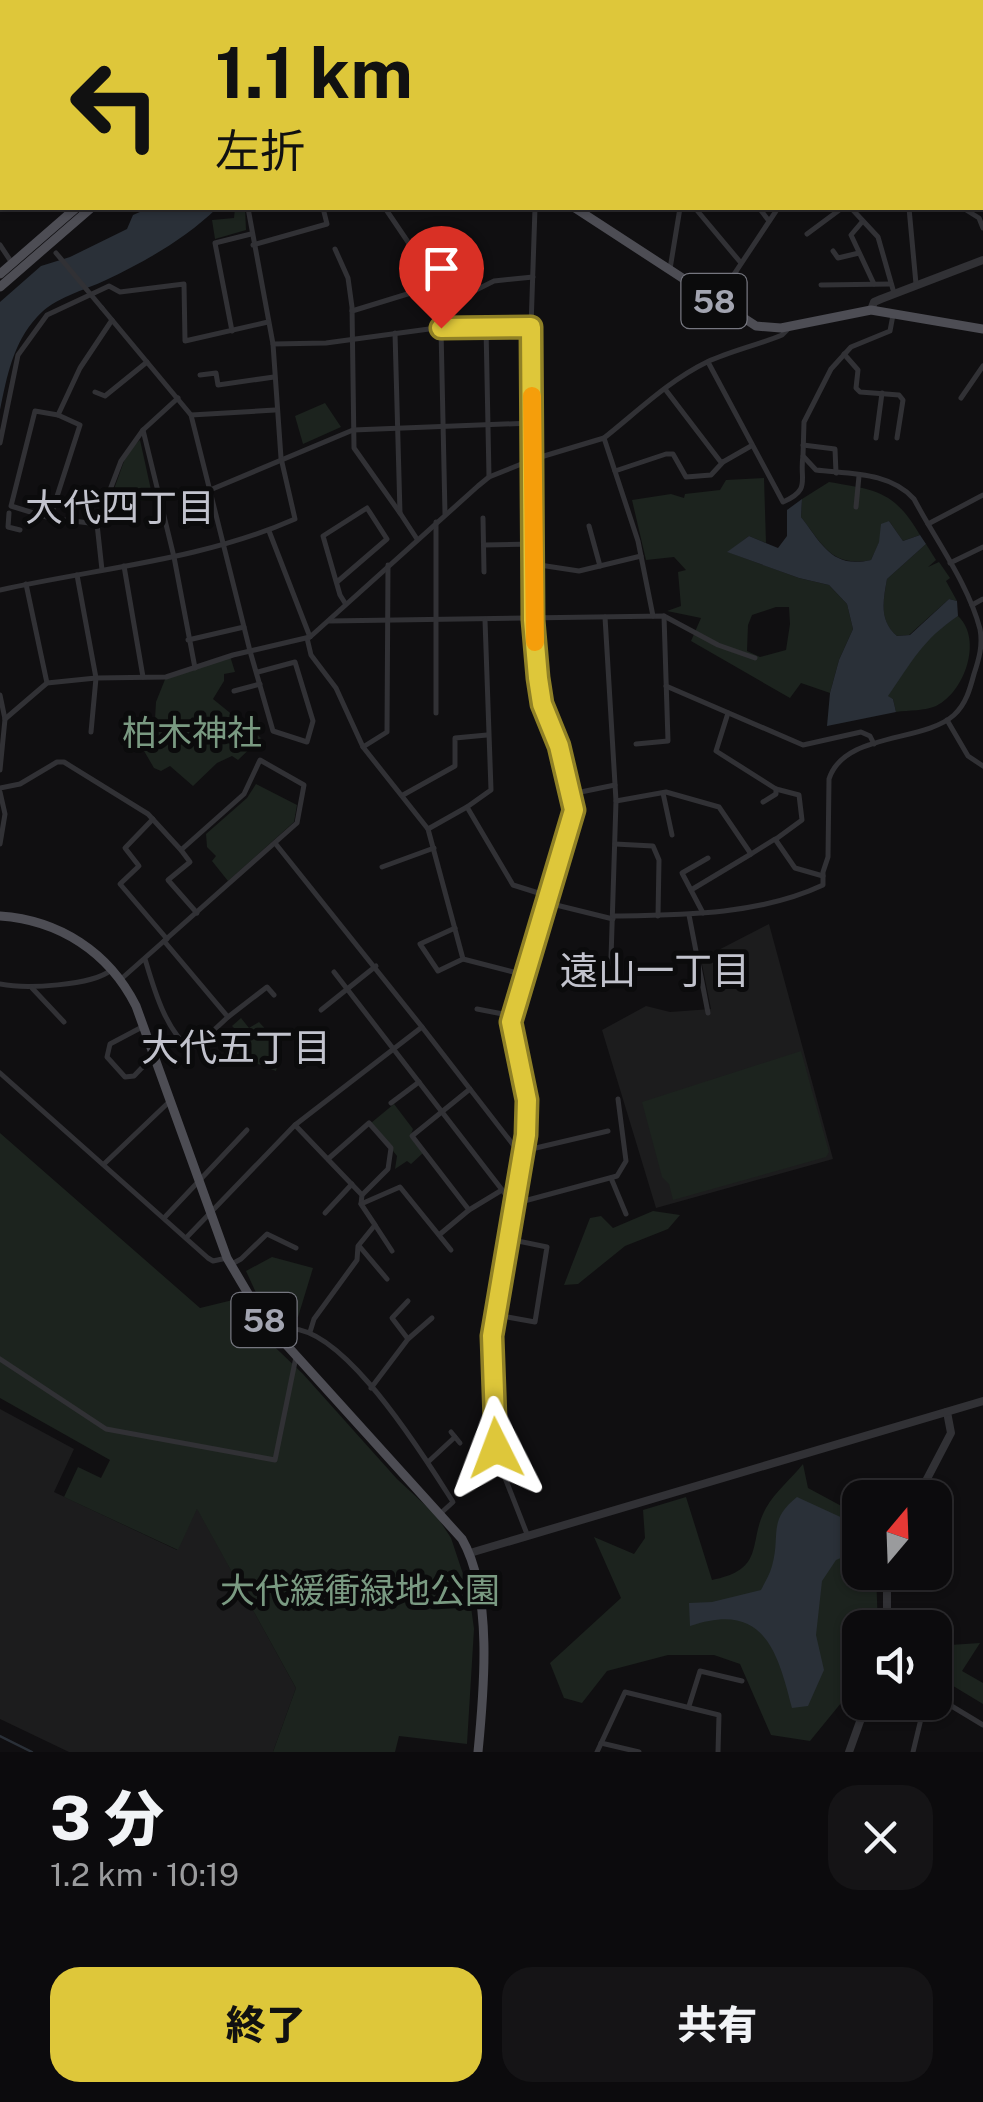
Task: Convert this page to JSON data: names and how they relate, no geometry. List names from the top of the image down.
{
  "streets": {
    "main road": ["58"]
  },
  "districts": ["大代四丁目", "遠山一丁目", "大代五丁目"],
  "parks": ["柏木神社", "大代緩衝緑地公園"],
  "north": "top",
  "page": {
    "turn": ["1.1 km", "左折"],
    "heading": ["3 分", "1.2 km · 10:19"],
    "buttons": ["終了", "共有"]
  }
}
